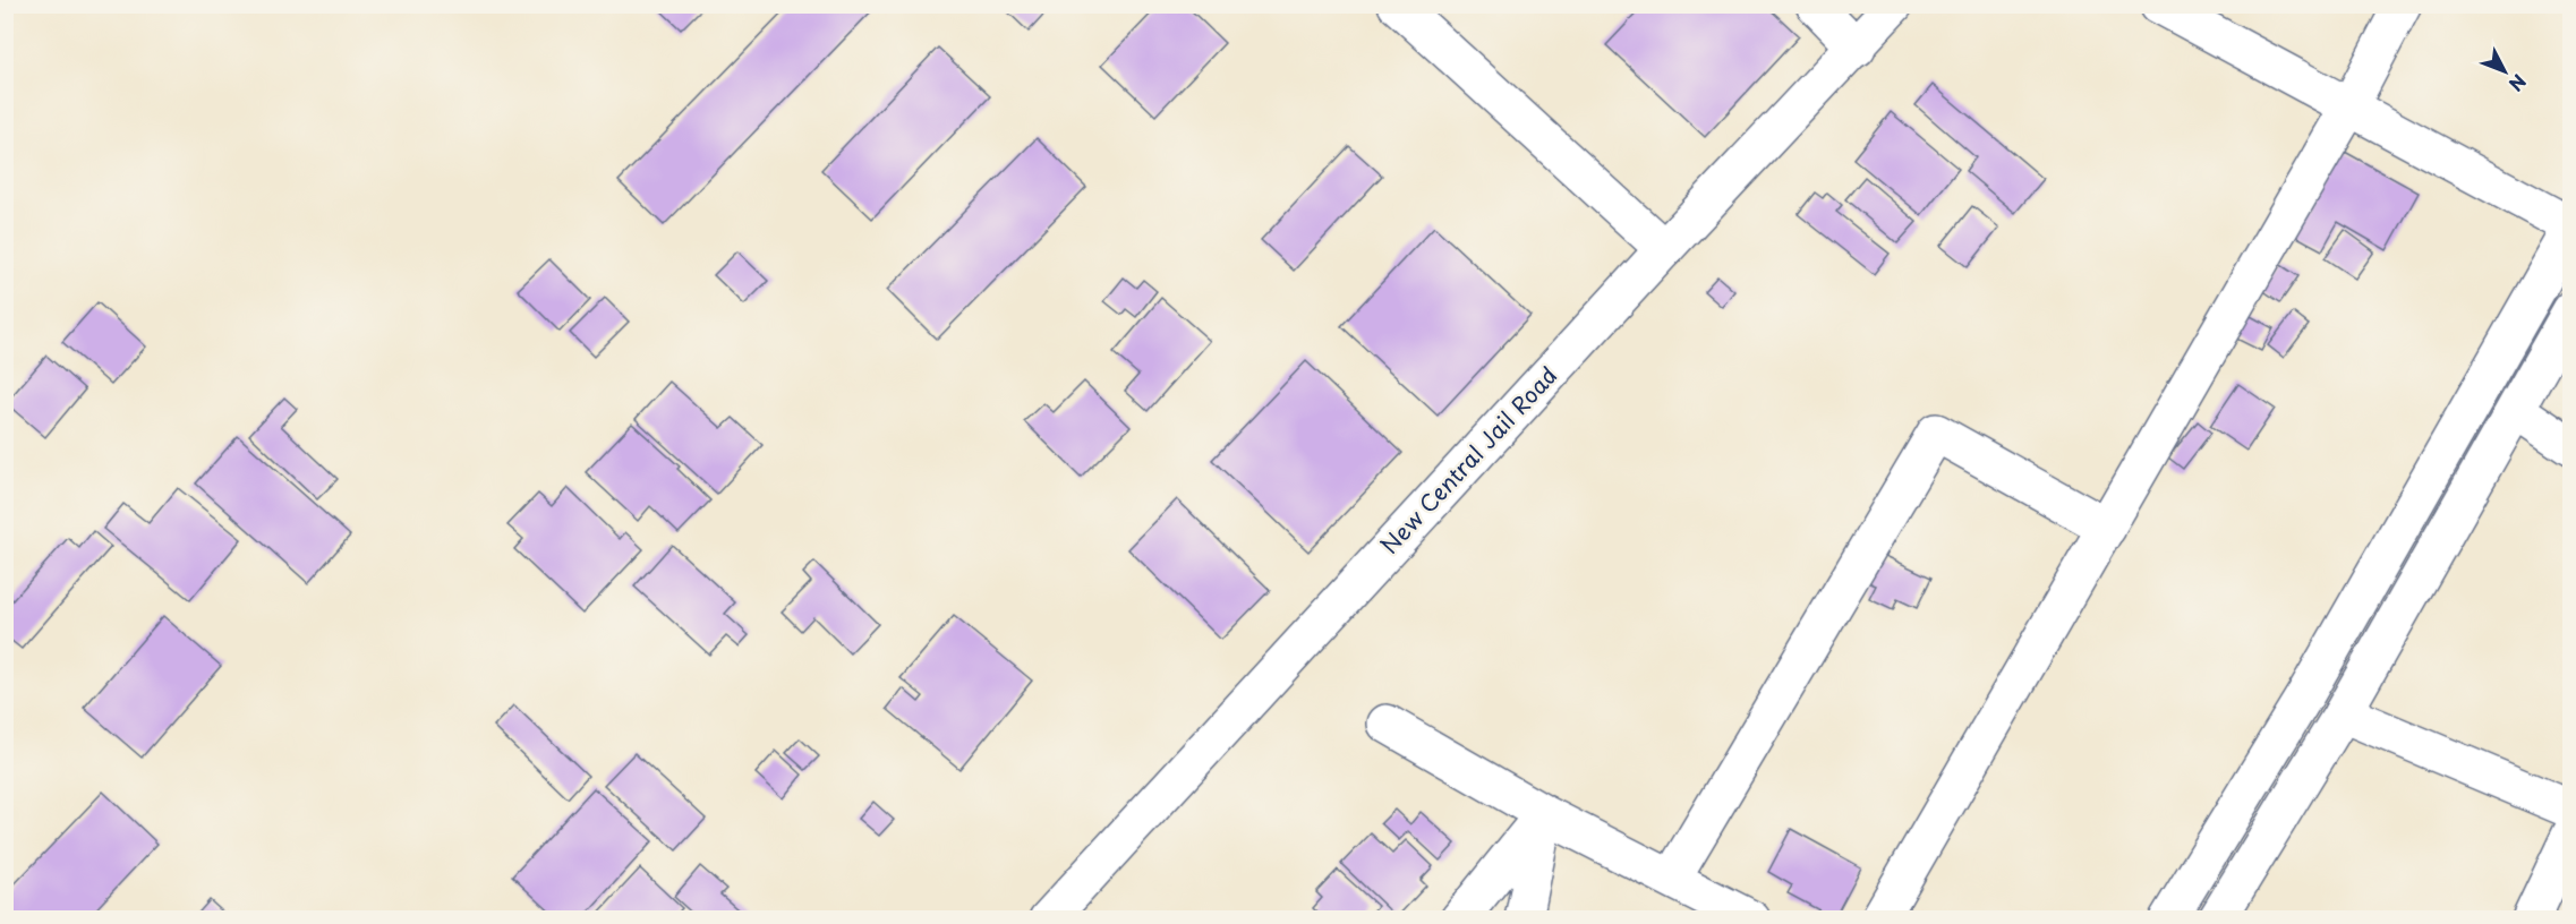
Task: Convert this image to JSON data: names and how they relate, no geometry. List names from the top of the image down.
{
  "streets": {
    "street": ["New Central Jail Road"]
  },
  "north": "bottom right"
}
